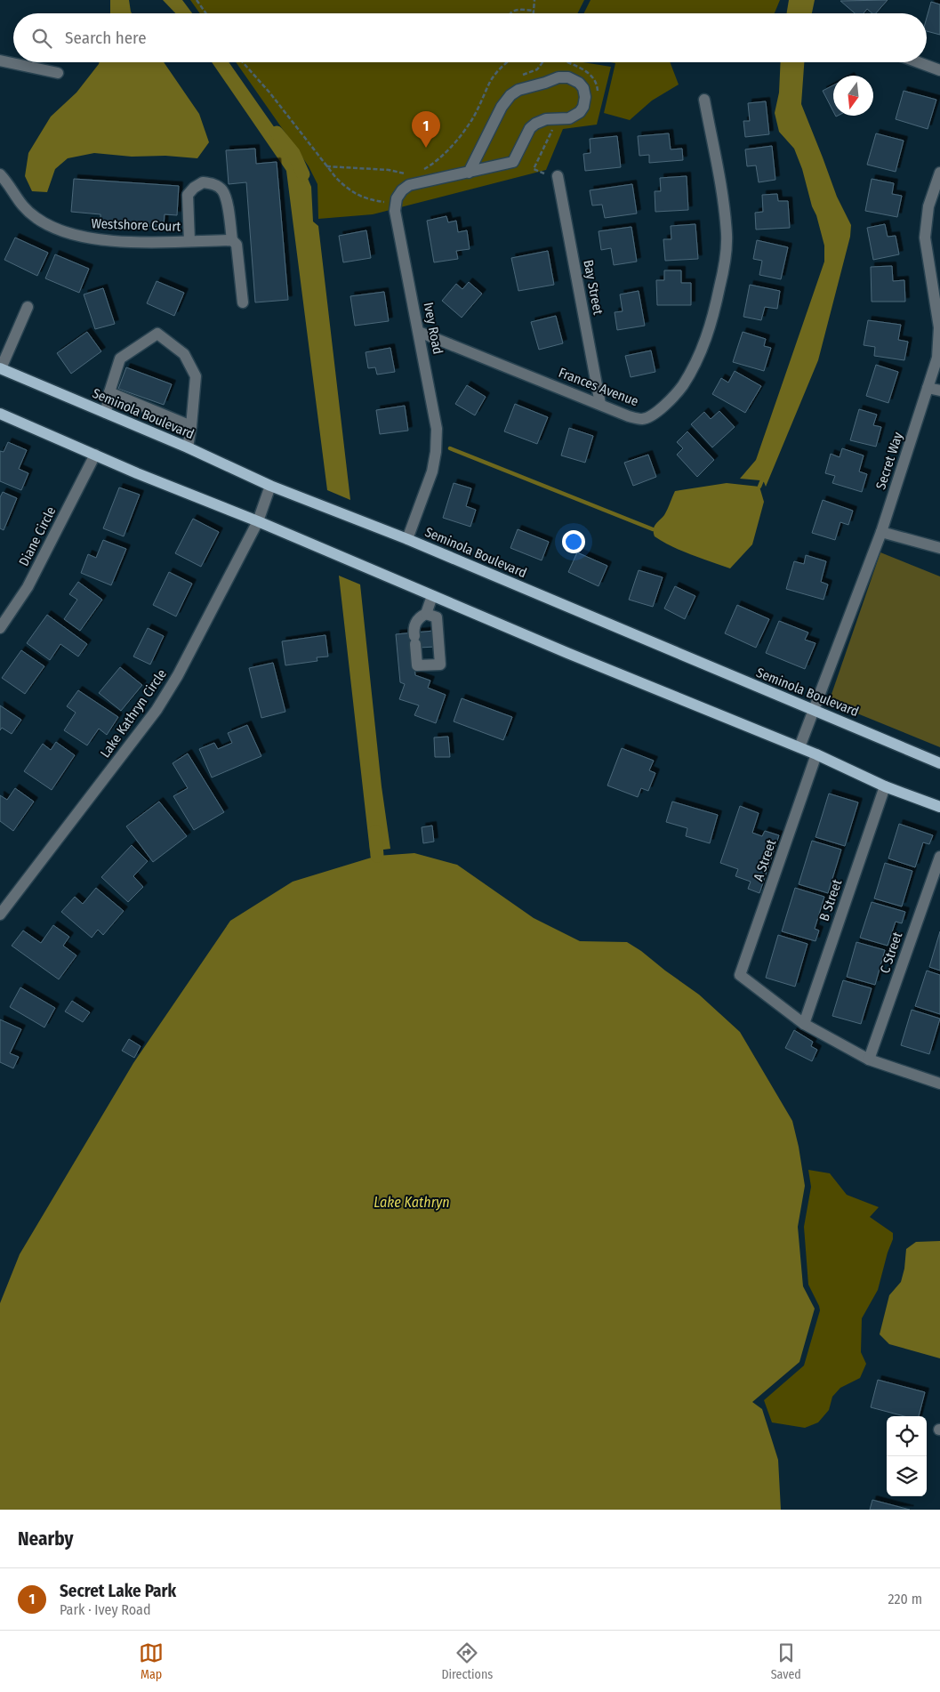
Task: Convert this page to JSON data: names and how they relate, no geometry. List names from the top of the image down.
{
  "streets": {
    "main road": ["Seminola Boulevard"],
    "street": [
      "Westshore Court",
      "Bay Street",
      "Ivey Road",
      "Frances Avenue",
      "Secret Way",
      "Diane Circle",
      "Lake Kathryn Circle",
      "A Street",
      "B Street",
      "C Street"
    ]
  },
  "crossings": [
    ["Bay Street", "Frances Avenue"],
    ["Ivey Road", "Frances Avenue"],
    ["Ivey Road", "Seminola Boulevard"],
    ["Seminola Boulevard", "Secret Way"],
    ["Seminola Boulevard", "Lake Kathryn Circle"],
    ["A Street", "B Street"]
  ],
  "water": ["Lake Kathryn"],
  "north": "bottom",
  "page": {
    "search": "Search here",
    "pins": "1",
    "heading": "Nearby",
    "list": [
      {
        "mark": "1",
        "name": "Secret Lake Park",
        "note": "Park · Ivey Road",
        "value": "220 m"
      }
    ],
    "nav": ["Map", "Directions", "Saved"]
  }
}
